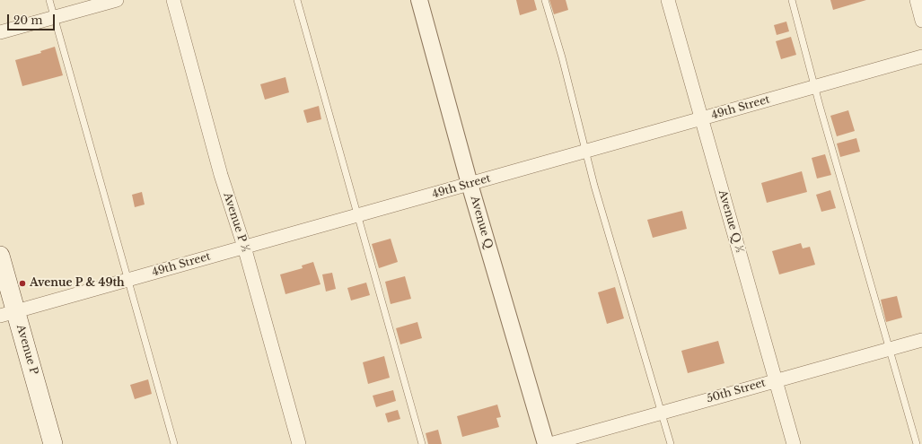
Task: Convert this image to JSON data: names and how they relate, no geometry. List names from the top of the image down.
{
  "streets": {
    "main road": ["Avenue P"],
    "street": [
      "49th Street",
      "Avenue Q ½",
      "Avenue P ½",
      "Avenue Q",
      "50th Street"
    ]
  },
  "crossings": [
    ["49th Street", "Avenue Q ½"],
    ["49th Street", "Avenue P ½"],
    ["49th Street", "Avenue Q"],
    ["49th Street", "Avenue P"],
    ["Avenue Q ½", "50th Street"]
  ],
  "places": ["Avenue P & 49th"],
  "scale_bar": "20 m"
}
